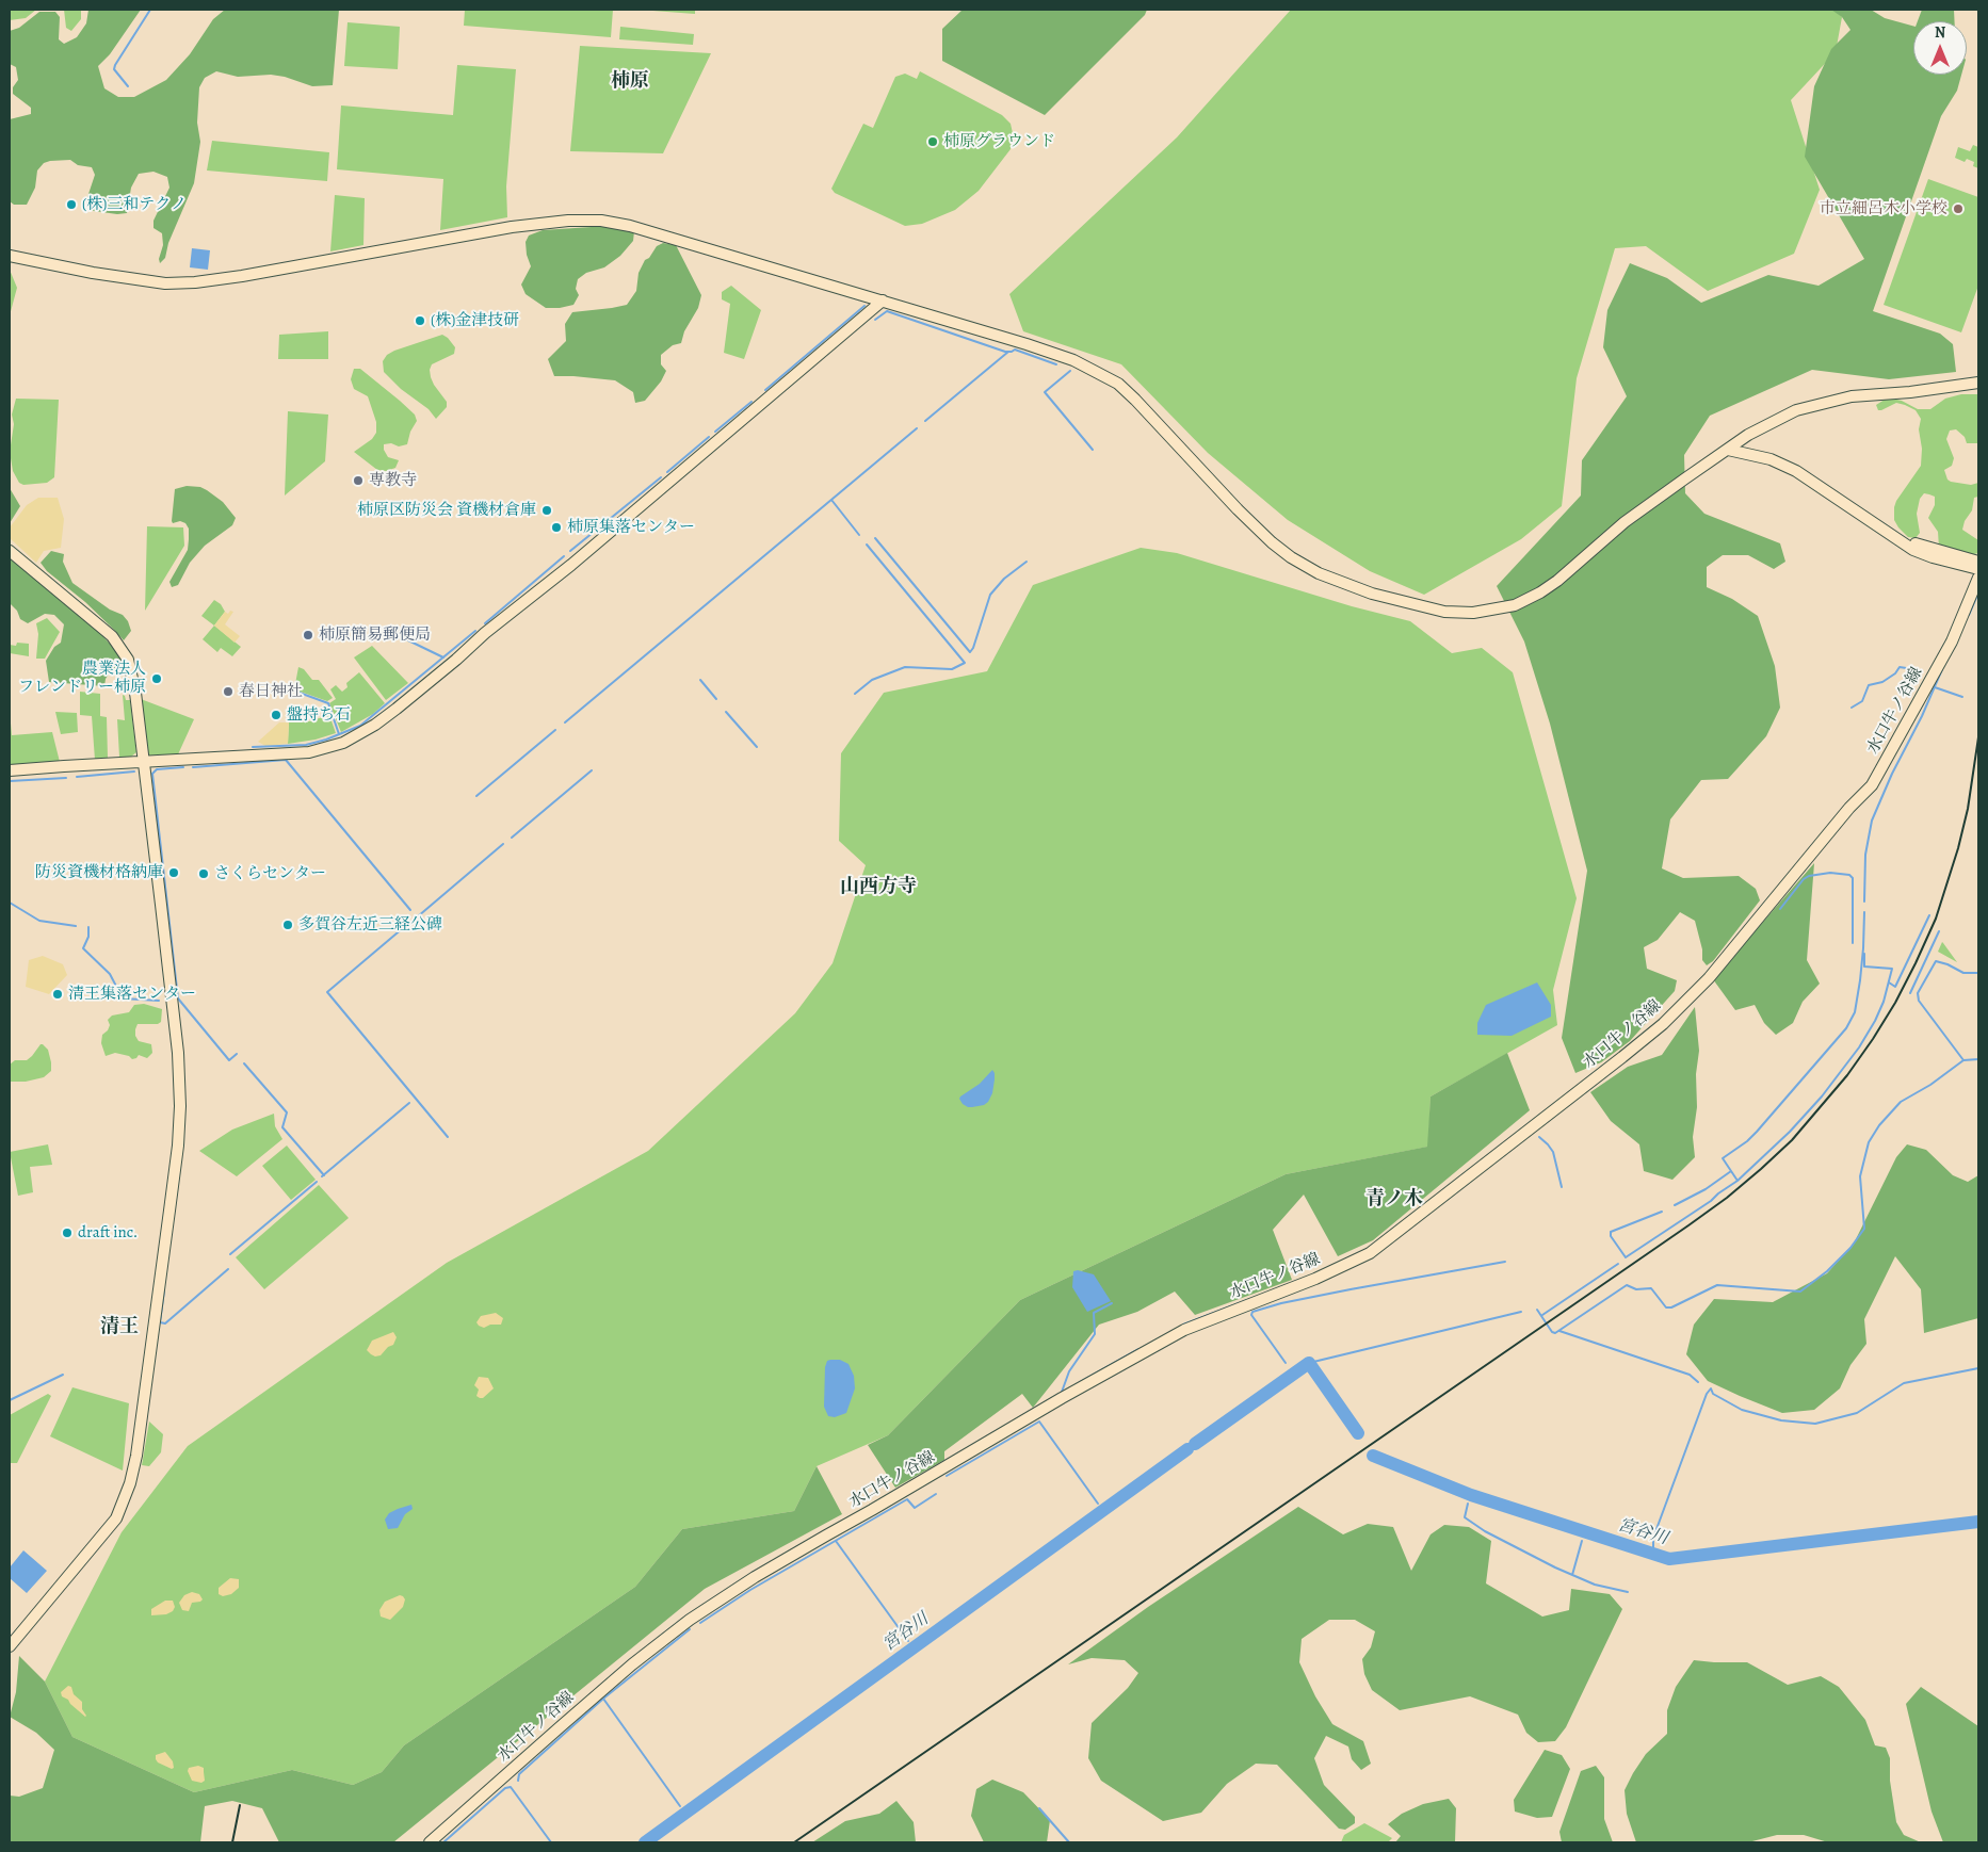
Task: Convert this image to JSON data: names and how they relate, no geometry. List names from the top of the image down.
{
  "streets": {
    "street": ["水口牛ノ谷線"]
  },
  "districts": [
    "柿原",
    "山西方寺",
    "青ノ木",
    "清王"
  ],
  "water": ["宮谷川"],
  "places": [
    "柿原グラウンド",
    "(株)三和テクノ",
    "市立細呂木小学校",
    "(株)金津技研",
    "専教寺",
    "柿原区防災会 資機材倉庫",
    "柿原集落センター",
    "柿原簡易郵便局",
    "農業法人 フレンドリー柿原",
    "春日神社",
    "盤持ち石",
    "防災資機材格納庫",
    "さくらセンター",
    "多賀谷左近三経公碑",
    "清王集落センター",
    "draft inc."
  ],
  "north": "top"
}
